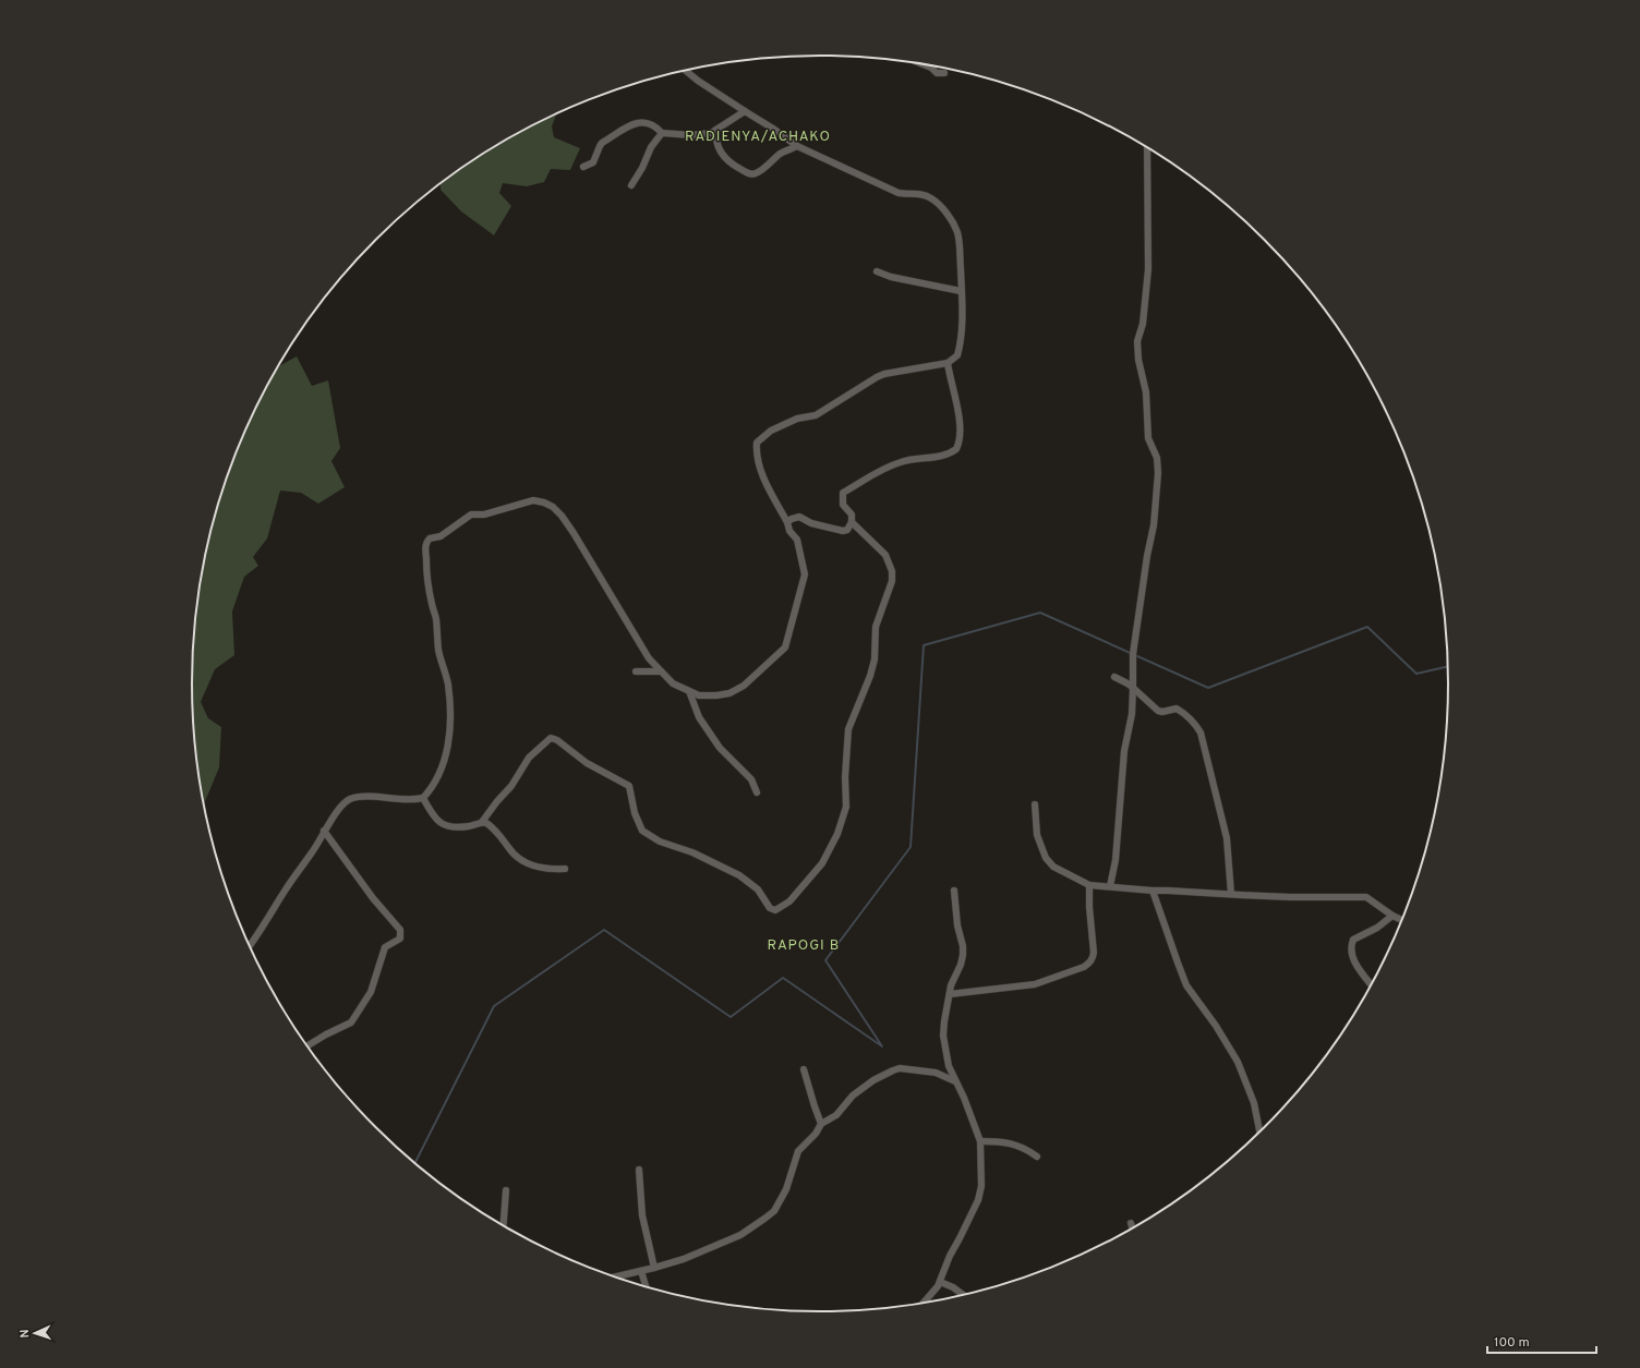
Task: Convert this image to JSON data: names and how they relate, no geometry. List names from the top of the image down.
{
  "districts": ["RADIENYA/ACHAKO", "RAPOGI B"],
  "scale_bar": "100 m",
  "north": "left"
}
